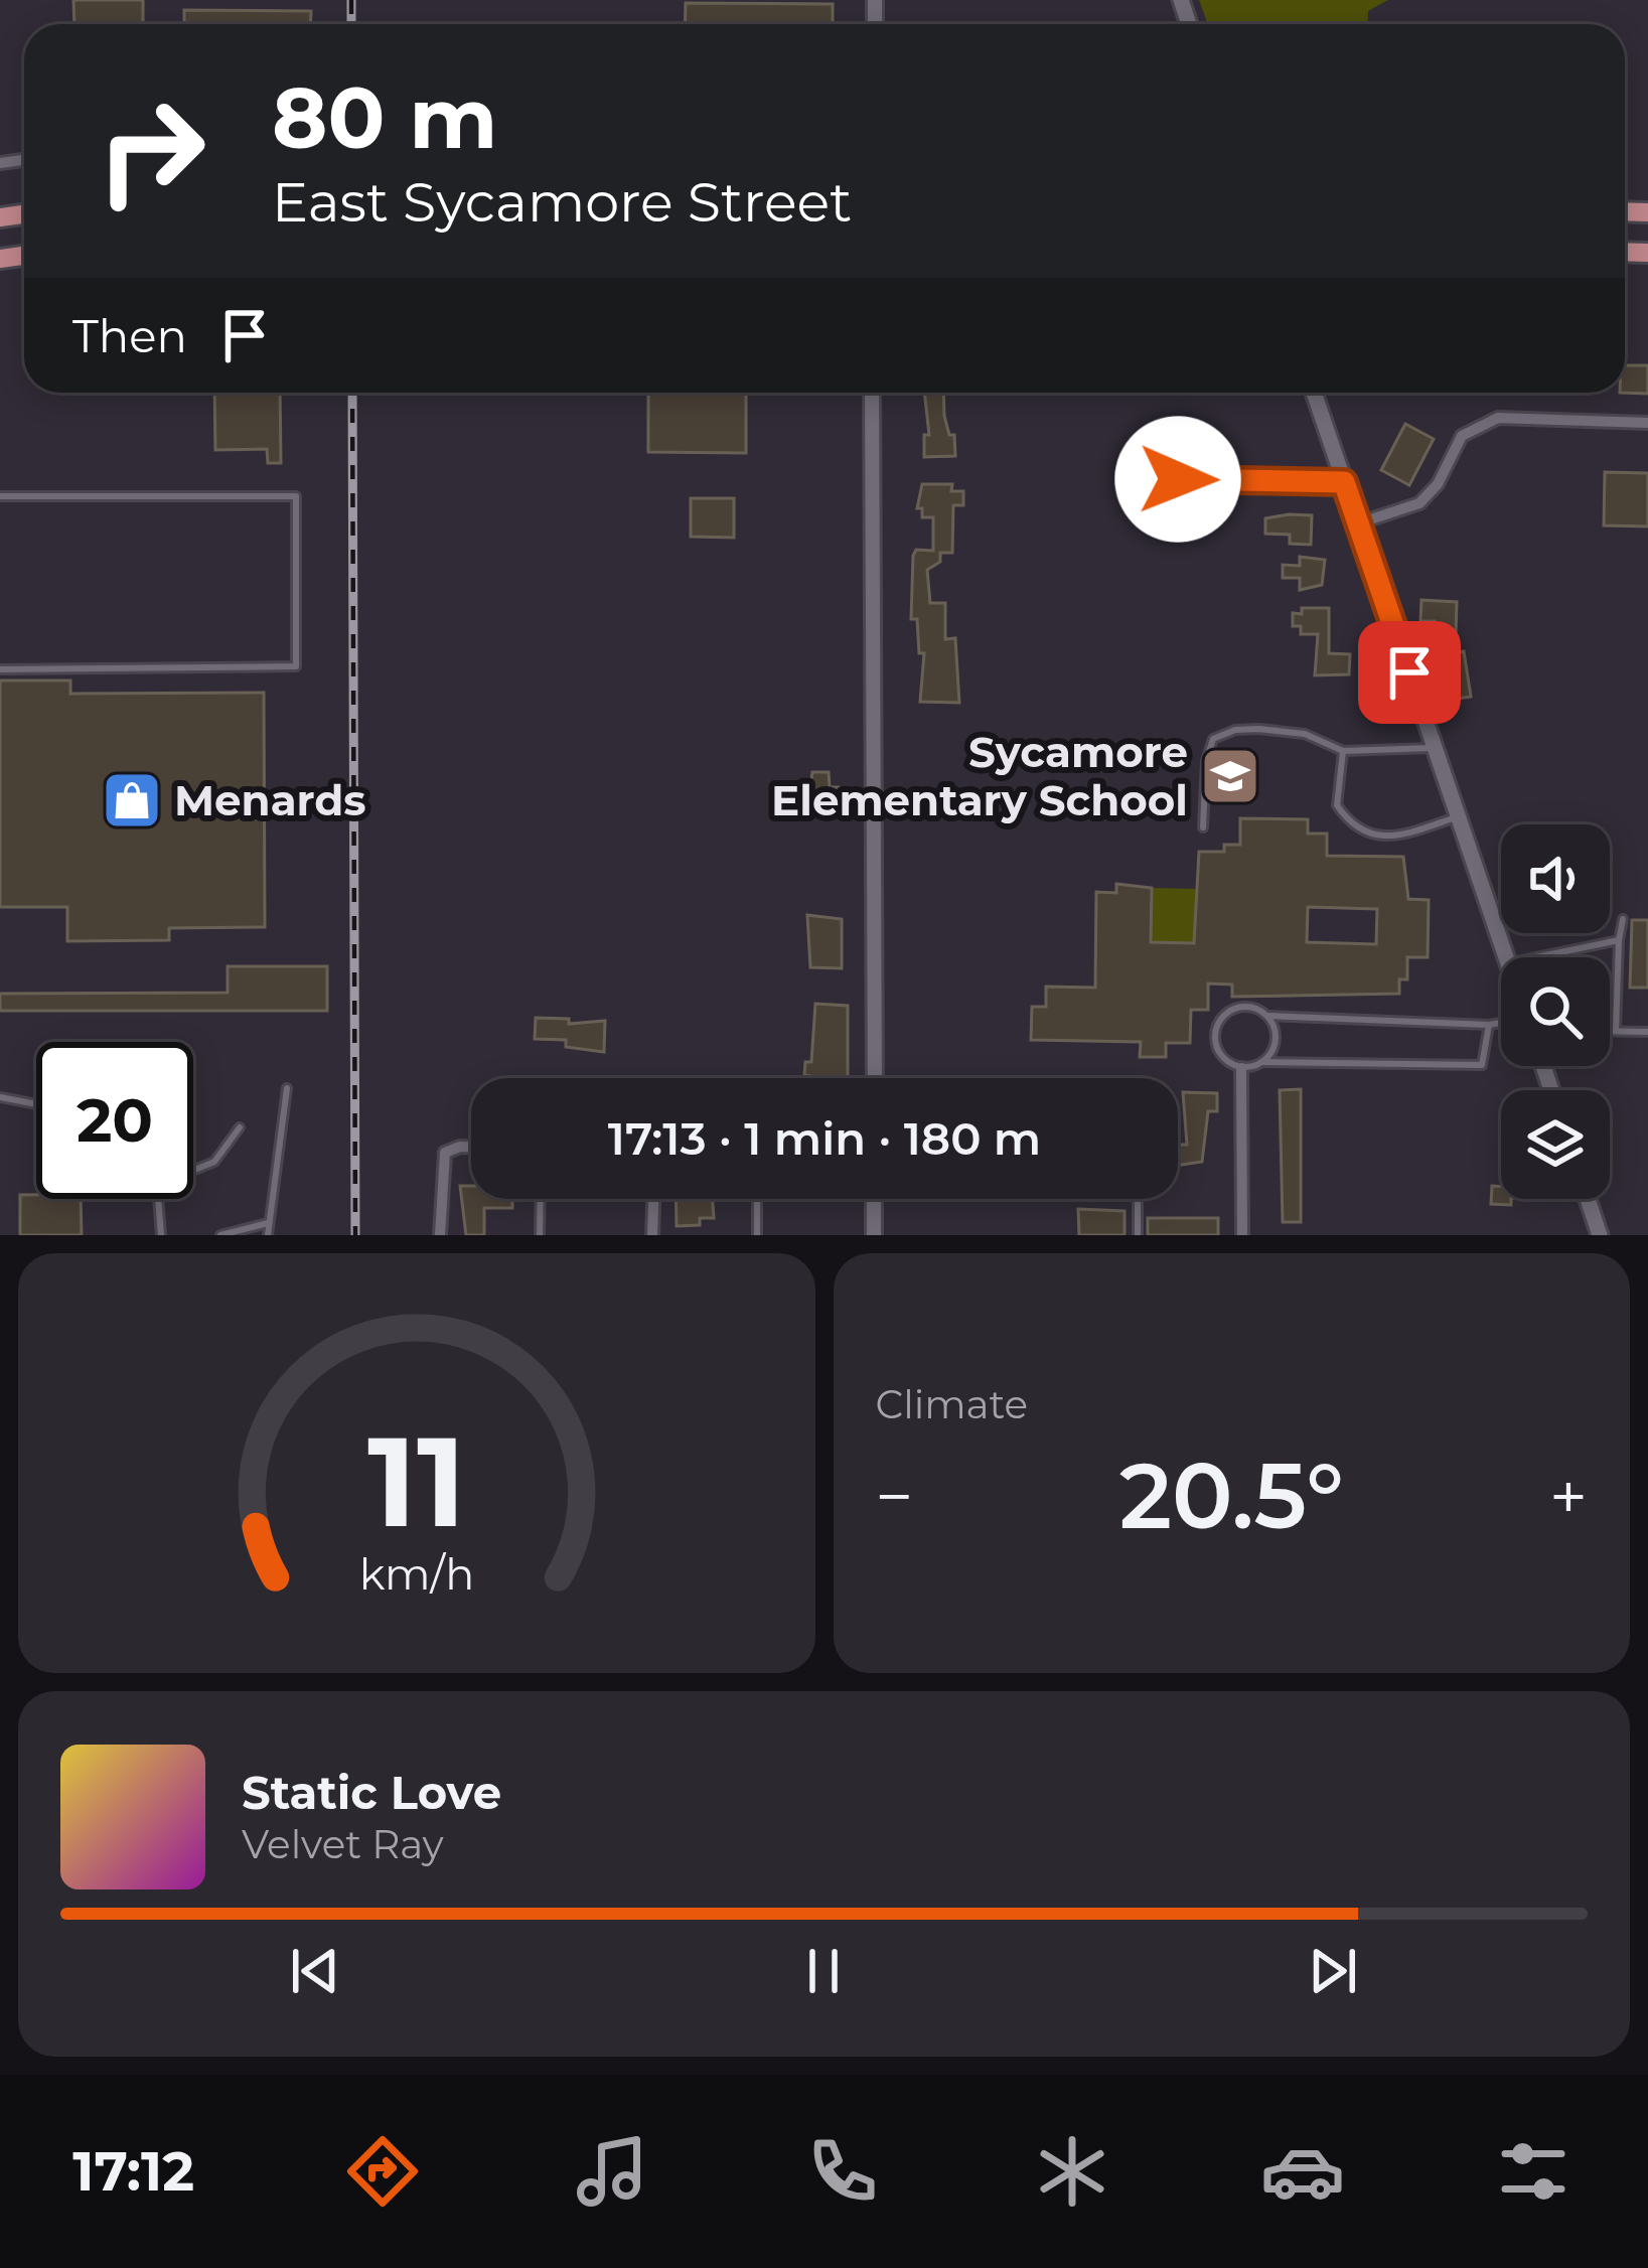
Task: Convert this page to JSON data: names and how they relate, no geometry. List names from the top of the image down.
{
  "places": {
    "school or university": ["Sycamore Elementary School"],
    "shop": ["Menards"]
  },
  "page": {
    "turn": ["80 m", "East Sycamore Street"],
    "then": "Then",
    "limit": "20",
    "trip": "17:13 · 1 min · 180 m",
    "tile": "Climate",
    "heat": ["−", "20.5°", "+"],
    "song": ["Static Love", "Velvet Ray"],
    "tabs": "17:12",
    "gauge": ["11", "km/h"]
  }
}
